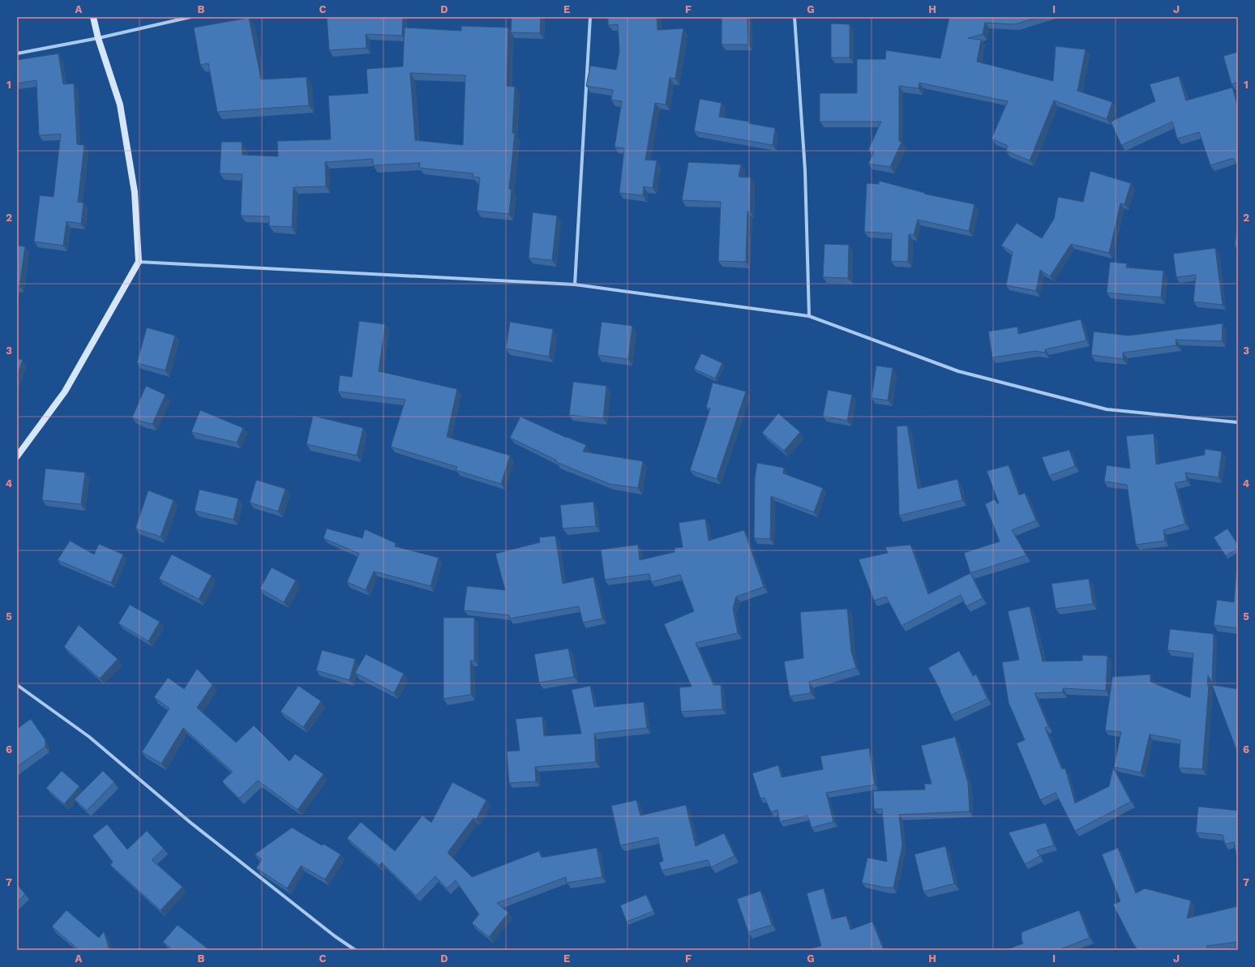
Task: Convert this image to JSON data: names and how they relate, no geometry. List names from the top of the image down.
{
  "grid": {
    "columns": [
      "A",
      "B",
      "C",
      "D",
      "E",
      "F",
      "G",
      "H",
      "I",
      "J"
    ],
    "rows": [
      "1",
      "2",
      "3",
      "4",
      "5",
      "6",
      "7"
    ]
  }
}
